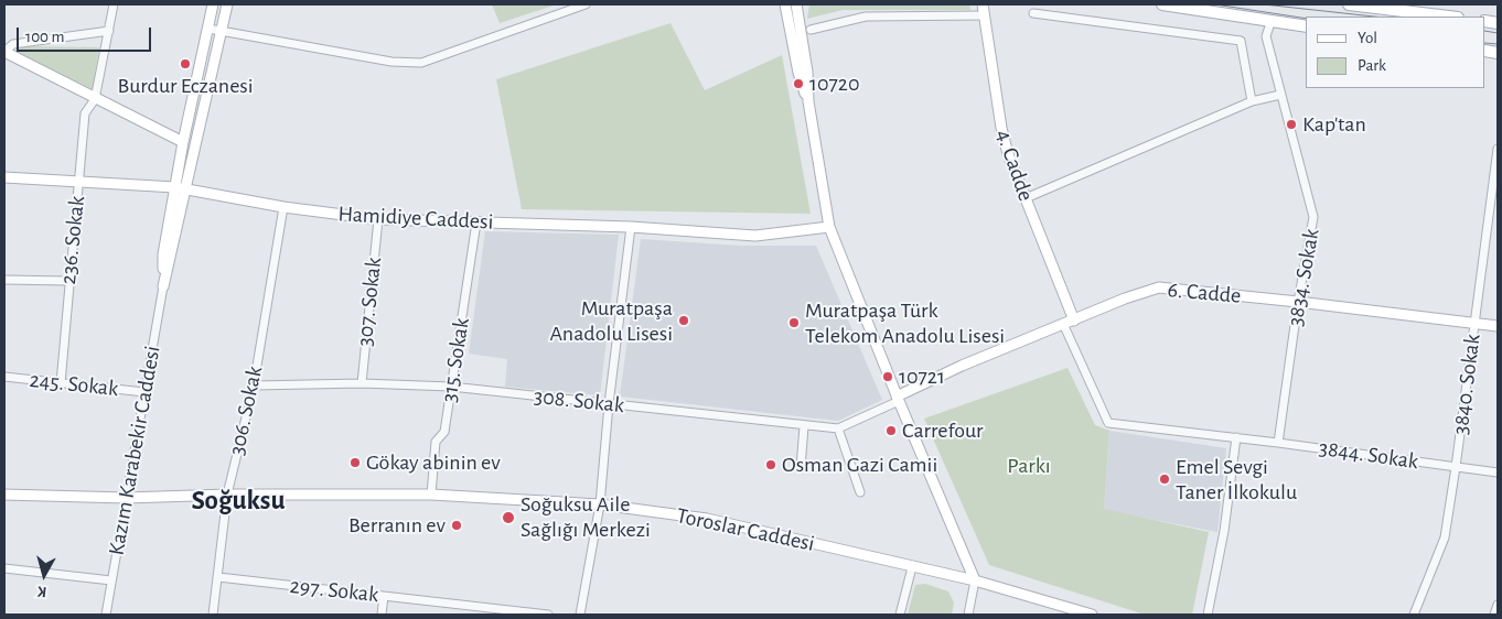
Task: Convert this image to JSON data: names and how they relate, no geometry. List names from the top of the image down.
{
  "streets": {
    "street": [
      "4. Cadde",
      "Hamidiye Caddesi",
      "236. Sokak",
      "3834. Sokak",
      "6. Cadde",
      "307. Sokak",
      "315. Sokak",
      "245. Sokak",
      "3840. Sokak",
      "308. Sokak",
      "306. Sokak",
      "Kazım Karabekir Caddesi",
      "3844. Sokak",
      "Toroslar Caddesi",
      "297. Sokak"
    ]
  },
  "crossings": [
    ["4. Cadde", "6. Cadde"],
    ["Hamidiye Caddesi", "236. Sokak"],
    ["Hamidiye Caddesi", "307. Sokak"],
    ["Hamidiye Caddesi", "315. Sokak"],
    ["Hamidiye Caddesi", "306. Sokak"],
    ["Hamidiye Caddesi", "Kazım Karabekir Caddesi"],
    ["236. Sokak", "245. Sokak"],
    ["3834. Sokak", "6. Cadde"],
    ["3834. Sokak", "3844. Sokak"],
    ["6. Cadde", "3840. Sokak"],
    ["6. Cadde", "308. Sokak"],
    ["6. Cadde", "3844. Sokak"],
    ["307. Sokak", "308. Sokak"],
    ["315. Sokak", "308. Sokak"],
    ["315. Sokak", "Toroslar Caddesi"],
    ["245. Sokak", "Kazım Karabekir Caddesi"],
    ["3840. Sokak", "3844. Sokak"],
    ["308. Sokak", "306. Sokak"],
    ["306. Sokak", "Toroslar Caddesi"],
    ["306. Sokak", "297. Sokak"],
    ["Kazım Karabekir Caddesi", "Toroslar Caddesi"]
  ],
  "districts": ["Soğuksu"],
  "parks": ["Parkı"],
  "places": [
    "Burdur Eczanesi",
    "10720",
    "Kap'tan",
    "Muratpaşa Anadolu Lisesi",
    "Muratpaşa Türk Telekom Anadolu Lisesi",
    "10721",
    "Carrefour",
    "Gökay abinin ev",
    "Osman Gazi Camii",
    "Emel Sevgi Taner İlkokulu",
    "Soğuksu Aile Sağlığı Merkezi",
    "Berranın ev"
  ],
  "legend": ["Yol", "Park"],
  "scale_bar": "100 m",
  "north": "bottom"
}
